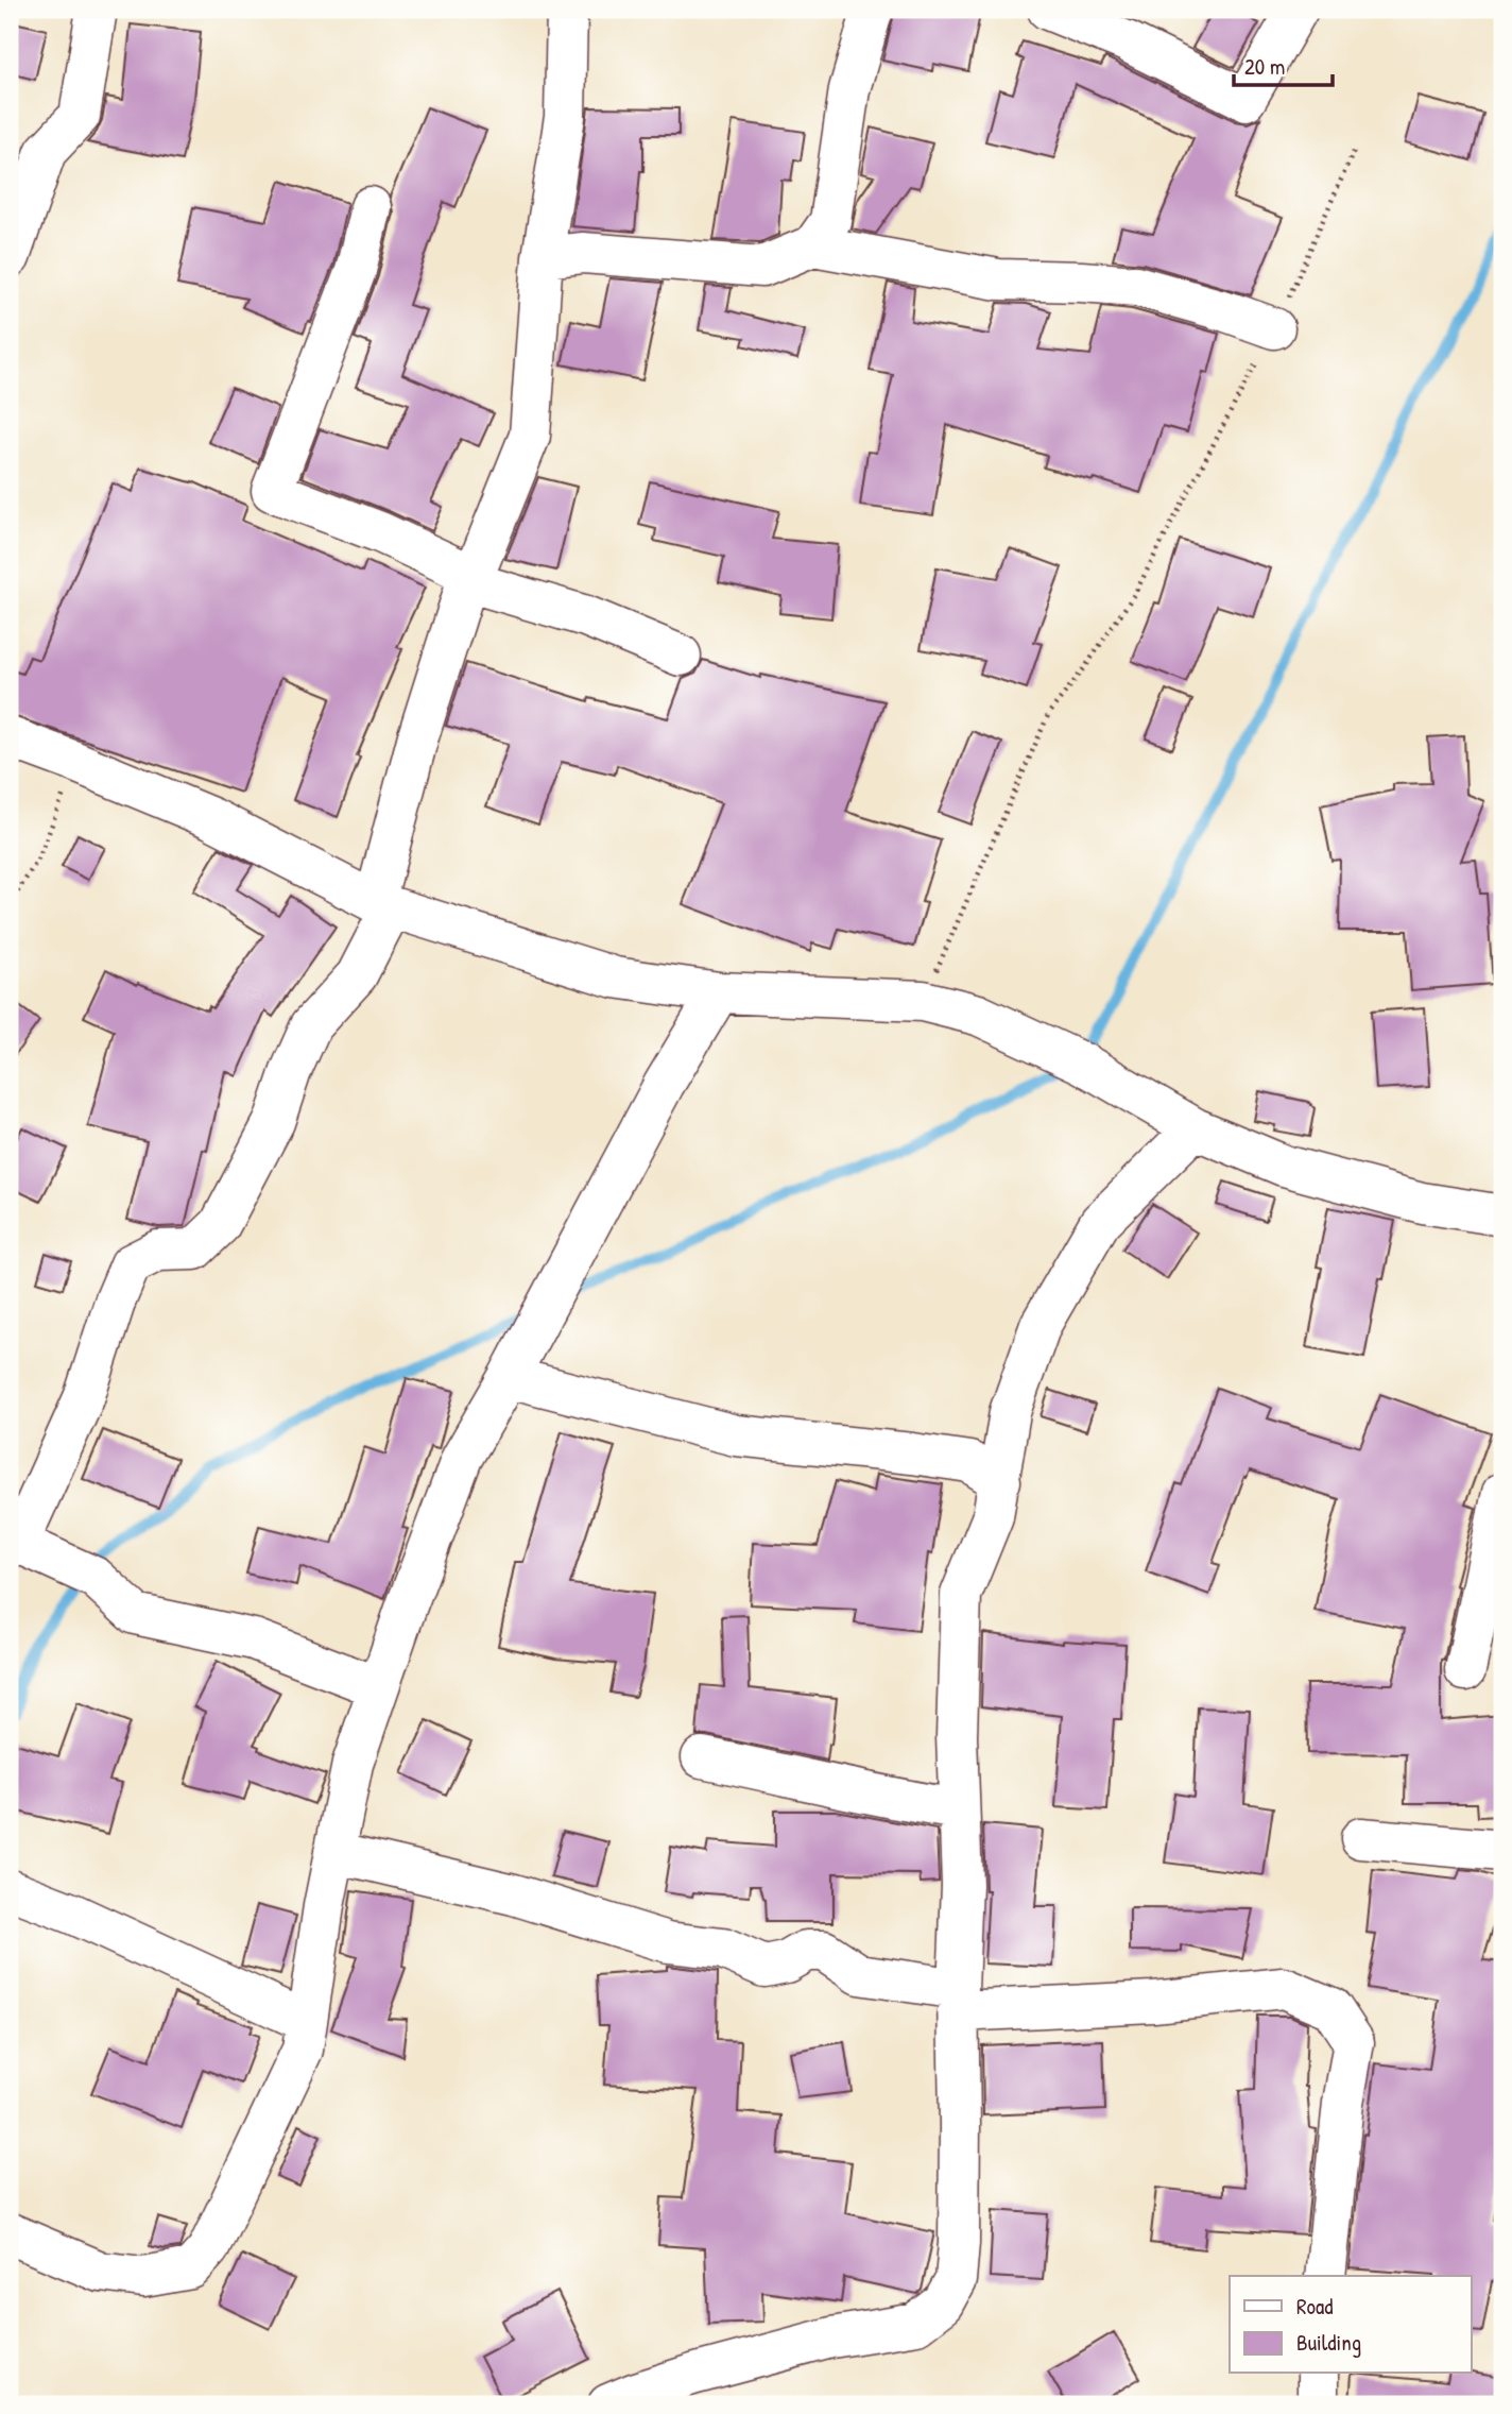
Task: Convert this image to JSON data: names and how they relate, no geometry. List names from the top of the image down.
{
  "legend": ["Road", "Building"],
  "scale_bar": "20 m"
}
